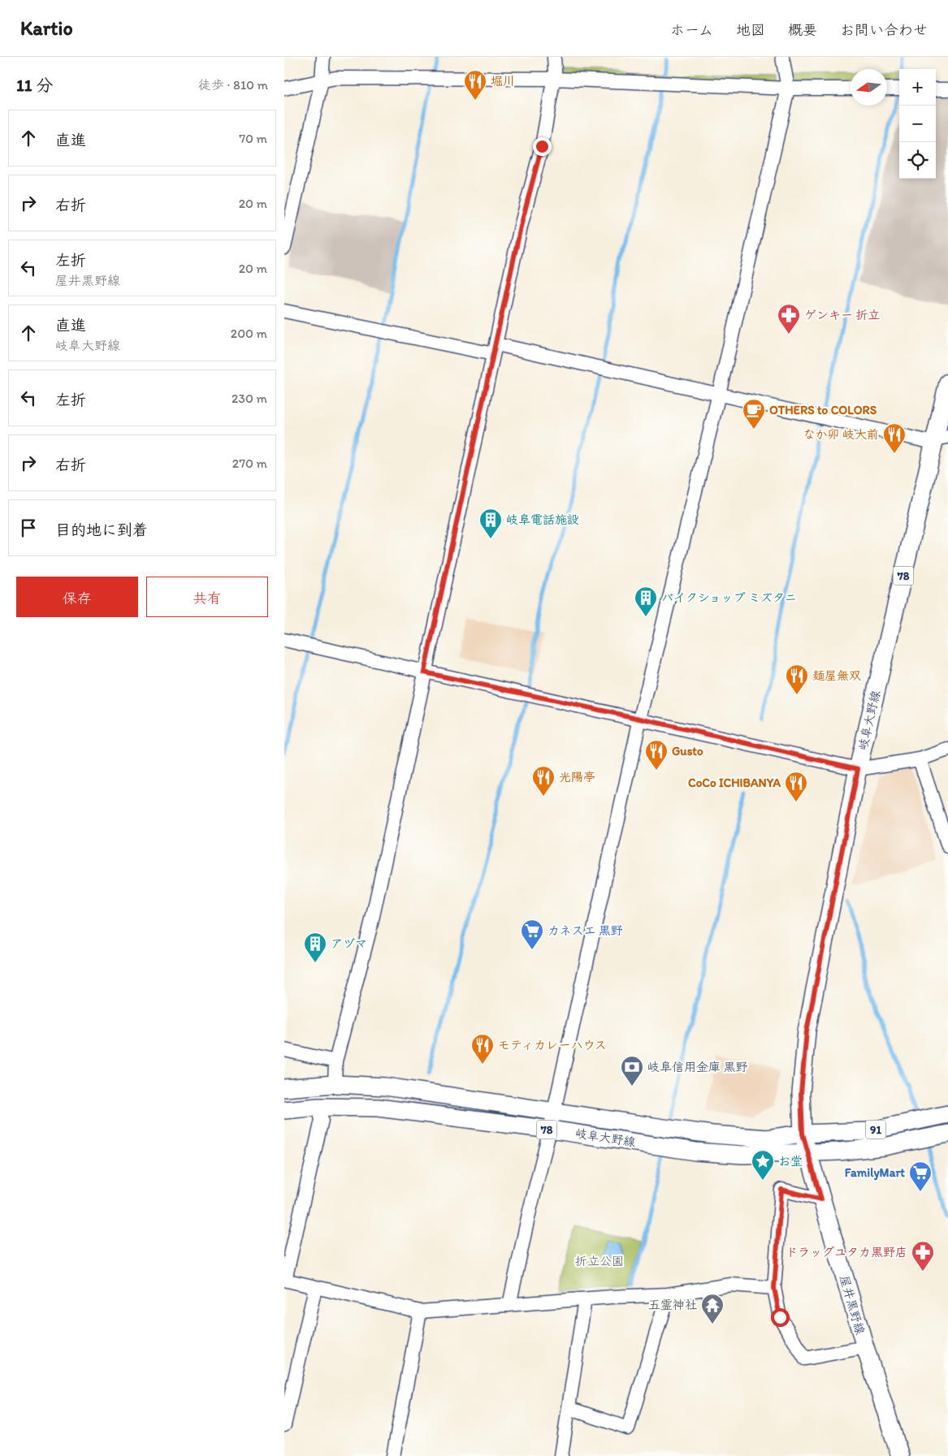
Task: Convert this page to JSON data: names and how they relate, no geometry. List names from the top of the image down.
{
  "streets": {
    "main road": [
      "78",
      "岐阜大野線",
      "91",
      "屋井黒野線"
    ]
  },
  "crossings": [
    ["岐阜大野線", "91"],
    ["岐阜大野線", "屋井黒野線"],
    ["91", "屋井黒野線"]
  ],
  "parks": ["折立公園"],
  "places": {
    "restaurant": [
      "堀川",
      "なか卯 岐大前",
      "麺屋無双",
      "Gusto",
      "光陽亭",
      "CoCo ICHIBANYA",
      "モティカレーハウス"
    ],
    "pharmacy": ["ゲンキー 折立", "ドラッグユタカ黒野店"],
    "cafe": ["OTHERS to COLORS"],
    "building": ["岐阜電話施設", "バイクショップ ミズタニ", "アヅマ"],
    "supermarket": ["カネスエ 黒野", "FamilyMart"],
    "bank": ["岐阜信用金庫 黒野"],
    "place": ["お堂"],
    "temple": ["五霊神社"]
  },
  "north": "left",
  "page": {
    "header": "Kartio",
    "nav": [
      "ホーム",
      "地図",
      "概要",
      "お問い合わせ"
    ],
    "heading": ["11 分", "徒歩 · 810 m"],
    "map_buttons": ["+", "−"],
    "list": [
      ["直進", "70 m"],
      ["右折", "20 m"],
      ["左折", "屋井黒野線", "20 m"],
      ["直進", "岐阜大野線", "200 m"],
      ["左折", "230 m"],
      ["右折", "270 m"],
      "目的地に到着"
    ],
    "buttons": ["保存", "共有"]
  }
}
